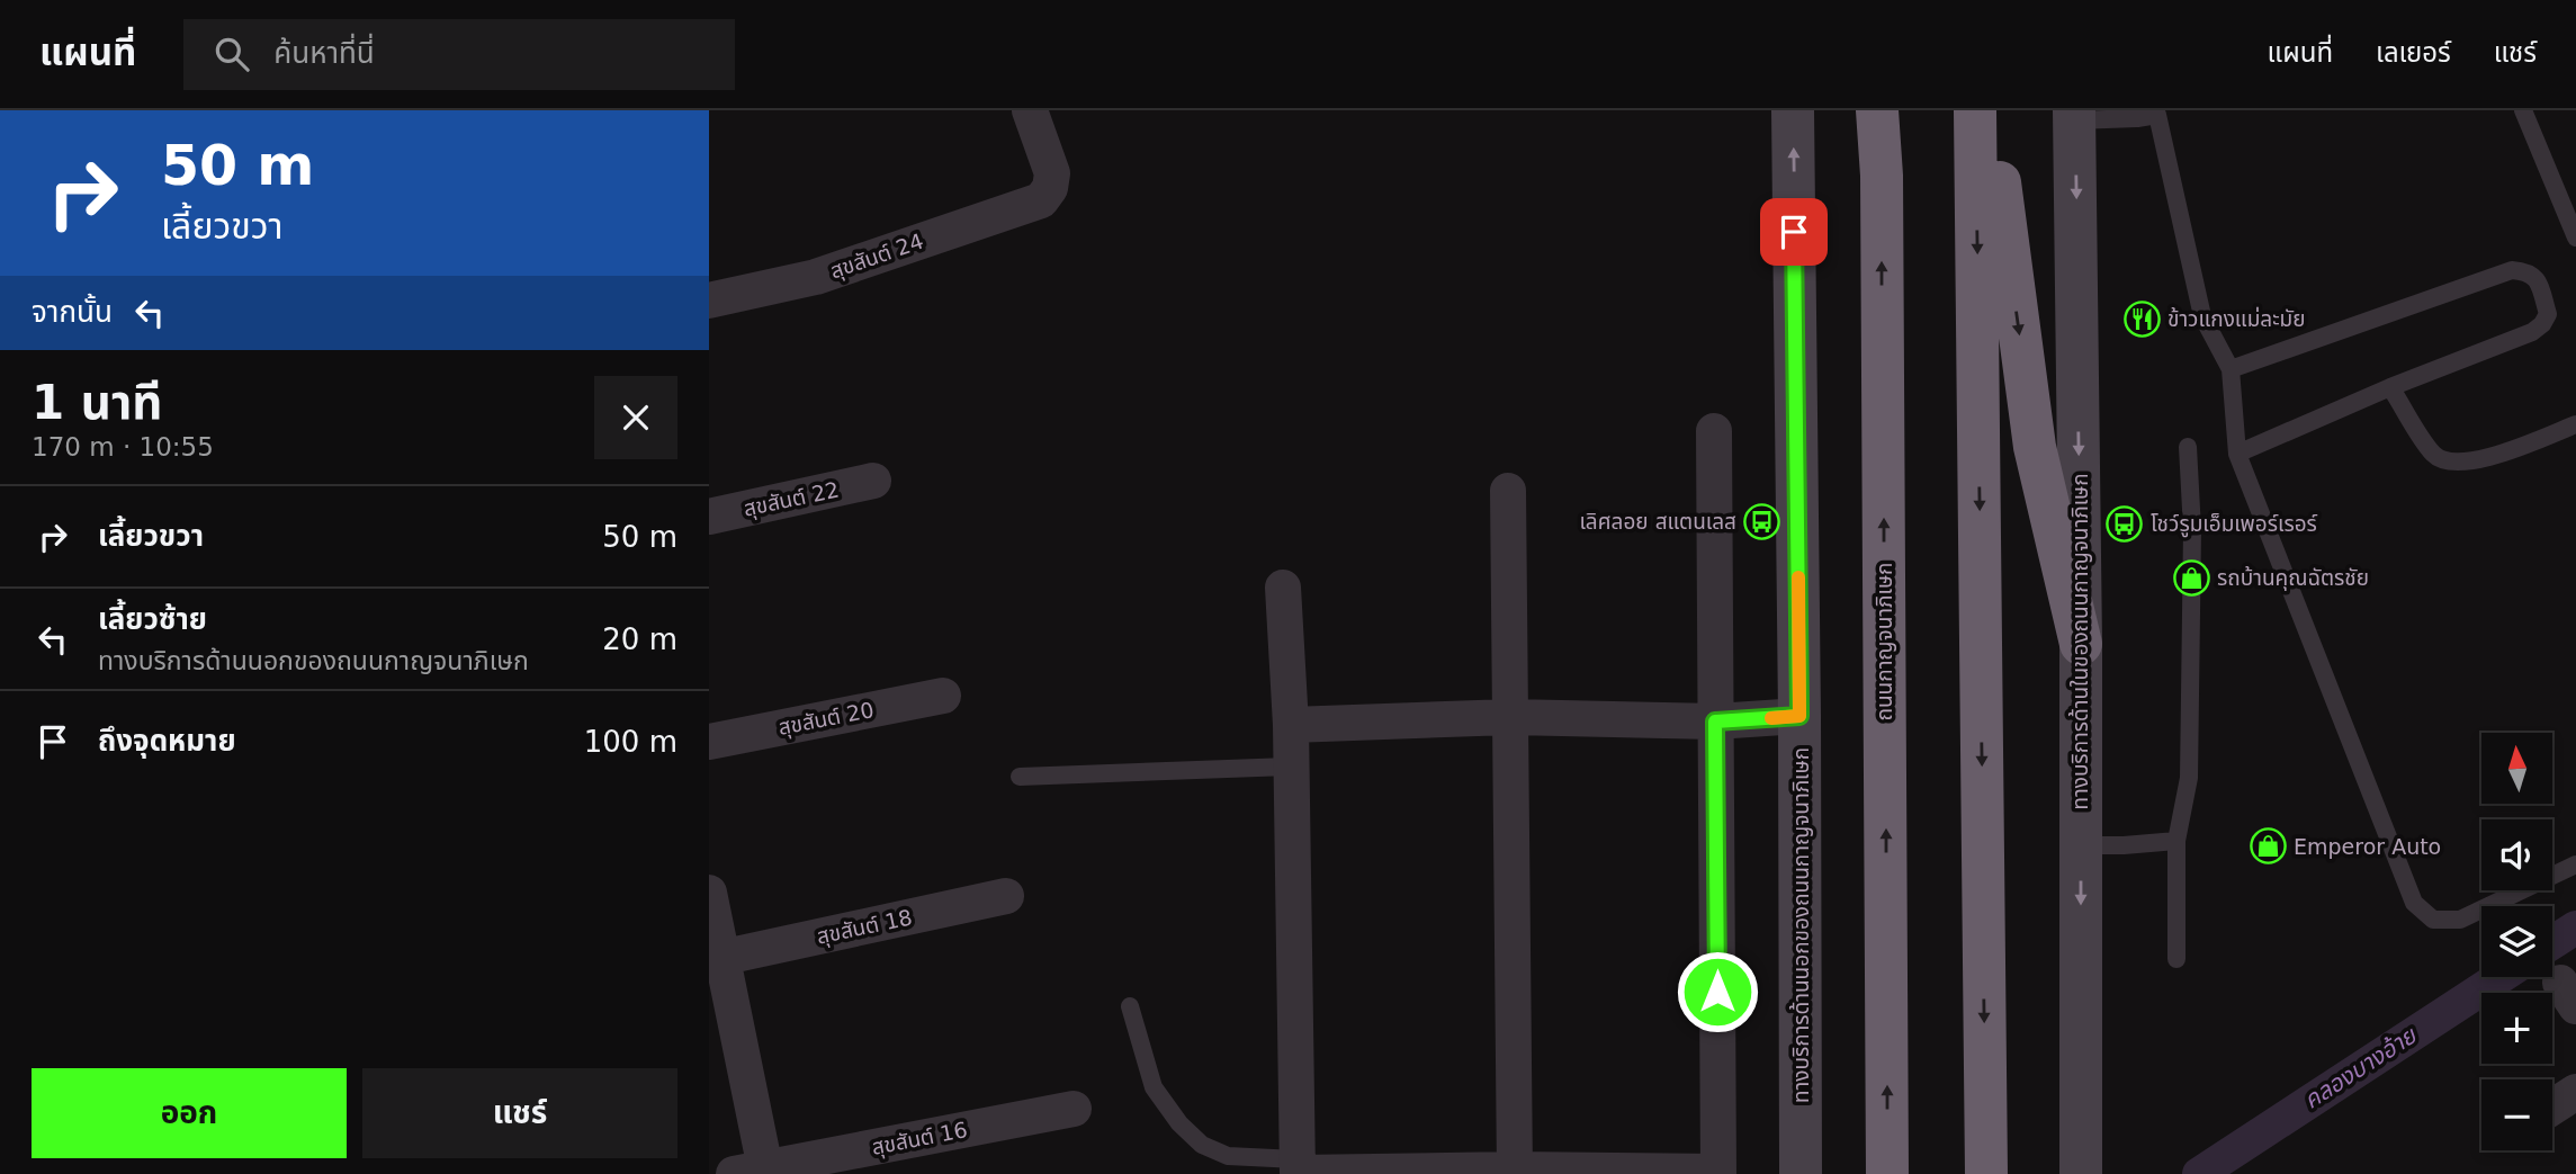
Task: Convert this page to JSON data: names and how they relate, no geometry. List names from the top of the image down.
{
  "streets": {
    "highway": ["ถนนกาญจนาภิเษก"],
    "main road": ["ทางบริการด้านในของถนนกาญจนาภิเษก", "ทางบริการด้านนอกของถนนกาญจนาภิเษก"],
    "street": [
      "สุขสันต์ 24",
      "สุขสันต์ 22",
      "สุขสันต์ 20",
      "สุขสันต์ 18",
      "สุขสันต์ 16"
    ]
  },
  "one_way": ["ทางบริการด้านในของถนนกาญจนาภิเษก", "ทางบริการด้านนอกของถนนกาญจนาภิเษก"],
  "water": ["คลองบางอ้าย"],
  "places": {
    "restaurant": ["ข้าวแกงแม่ละมัย"],
    "bus stop": ["เลิศลอย สแตนเลส", "โชว์รูมเอ็มเพอร์เรอร์"],
    "shop": ["รถบ้านคุณฉัตรชัย", "Emperor Auto"]
  },
  "north": "top",
  "page": {
    "header": "แผนที่",
    "search": "ค้นหาที่นี่",
    "nav": ["แผนที่", "เลเยอร์", "แชร์"],
    "turn": ["50 m", "เลี้ยวขวา"],
    "then": "จากนั้น",
    "heading": ["1 นาที", "170 m · 10:55"],
    "list": [
      {
        "name": "เลี้ยวขวา",
        "value": "50 m"
      },
      {
        "name": "เลี้ยวซ้าย",
        "note": "ทางบริการด้านนอกของถนนกาญจนาภิเษก",
        "value": "20 m"
      },
      {
        "name": "ถึงจุดหมาย",
        "value": "100 m"
      }
    ],
    "map_buttons": ["+", "−"],
    "buttons": ["ออก", "แชร์"]
  }
}
